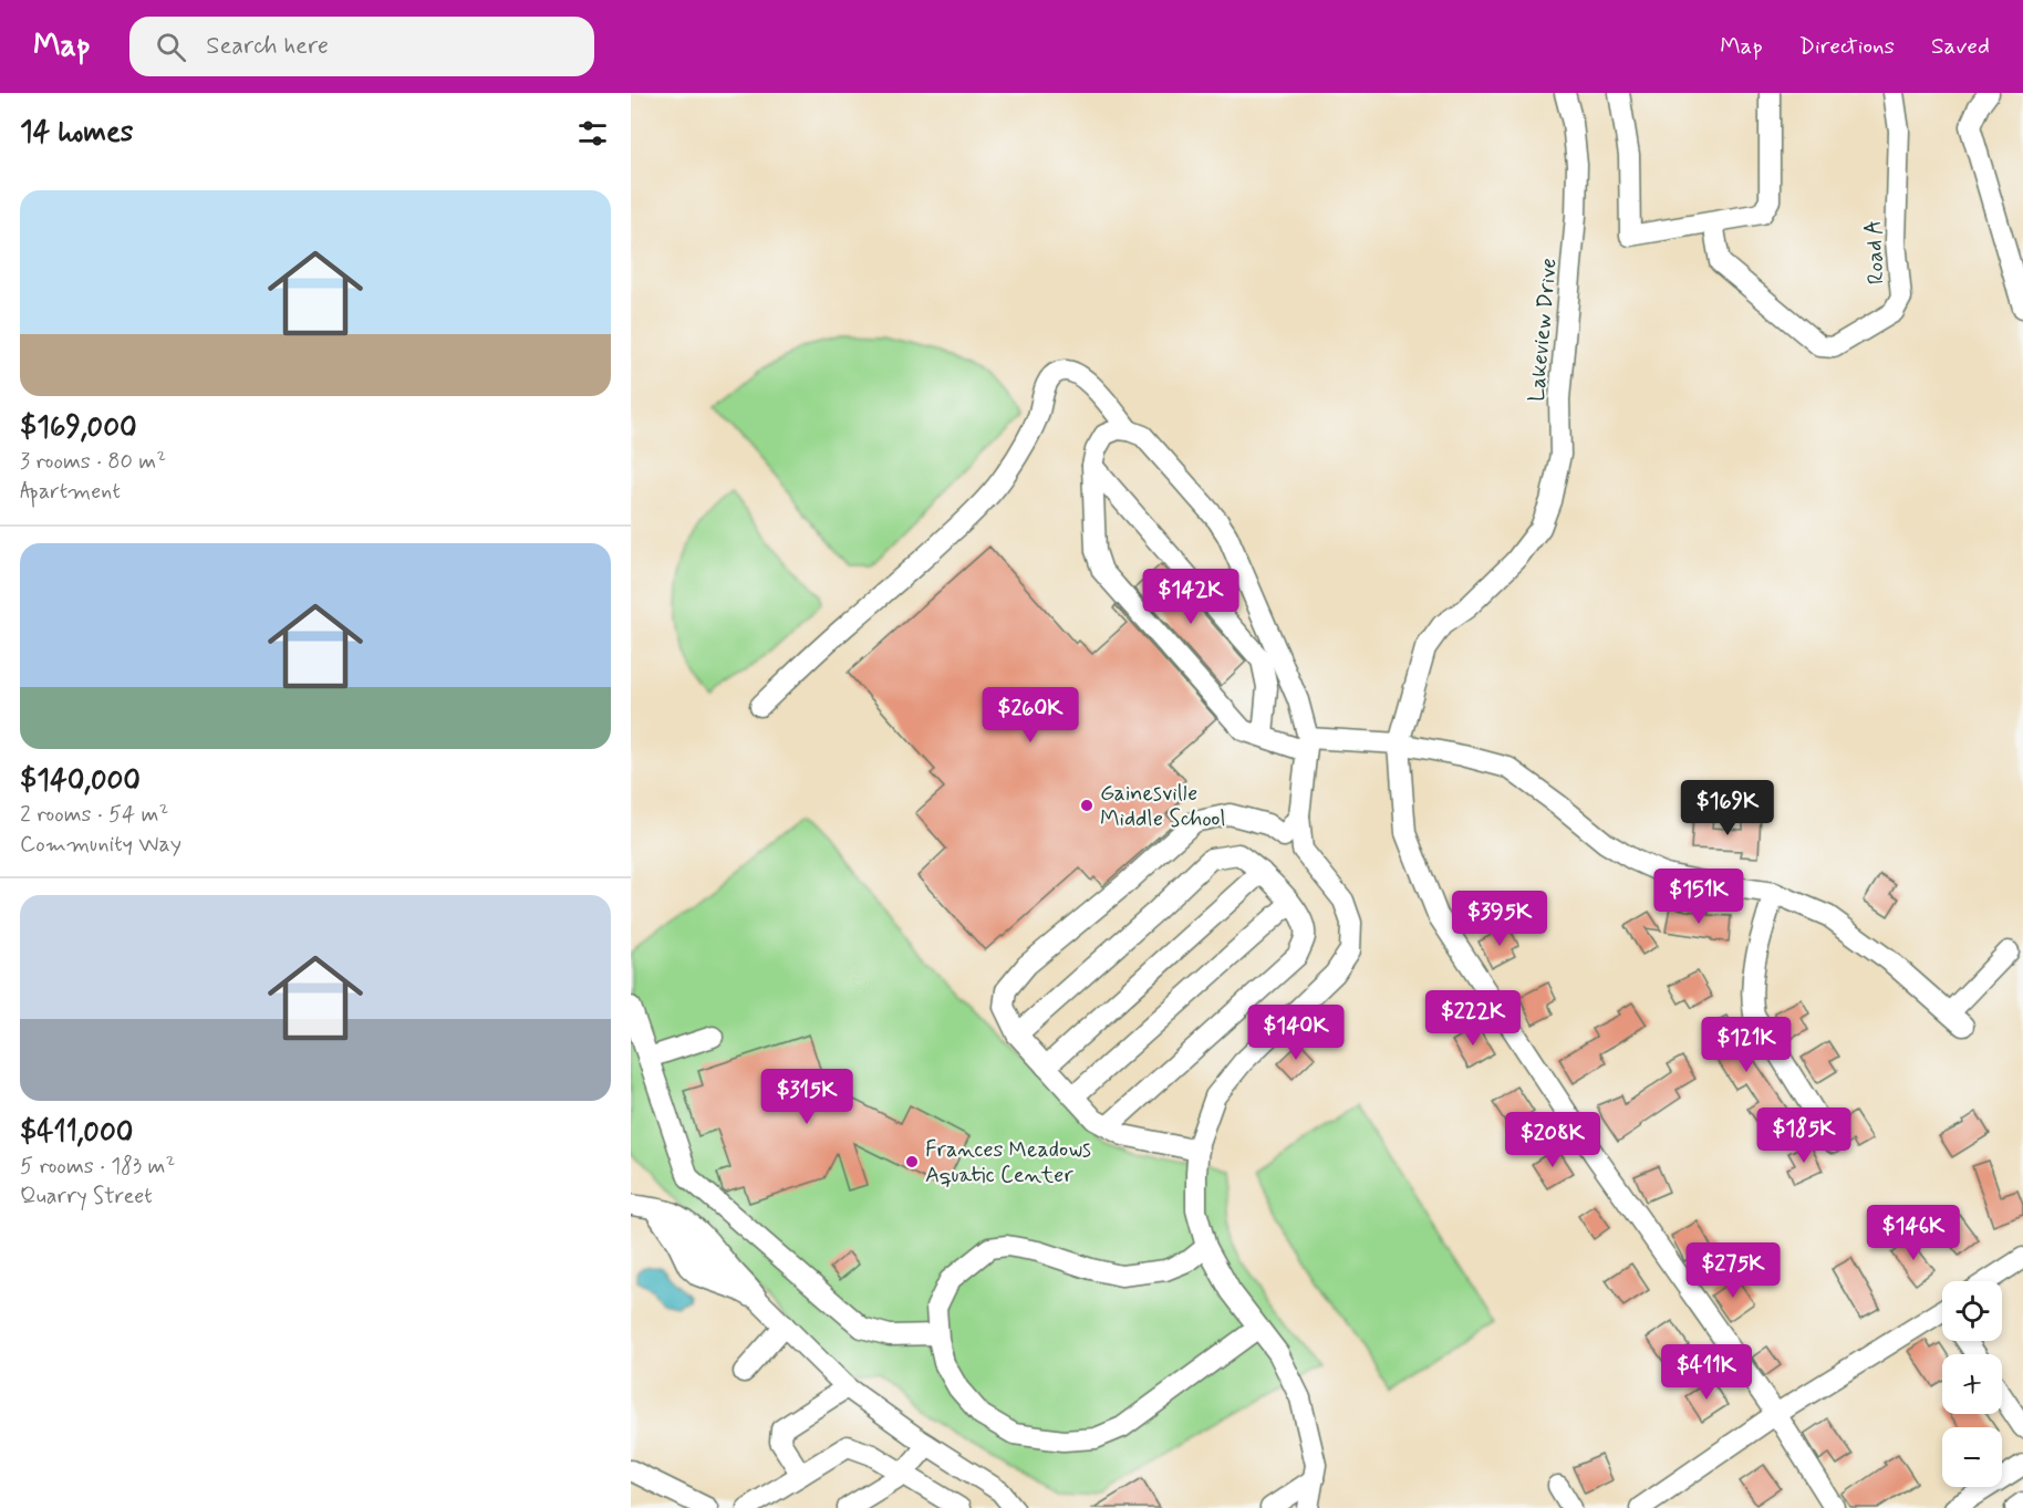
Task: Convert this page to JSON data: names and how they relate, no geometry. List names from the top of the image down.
{
  "streets": {
    "street": ["Road A", "Lakeview Drive"]
  },
  "places": ["Gainesville Middle School", "Frances Meadows Aquatic Center"],
  "page": {
    "header": "Map",
    "search": "Search here",
    "nav": ["Map", "Directions", "Saved"],
    "heading": "14 homes",
    "list": [
      {
        "name": "$169,000",
        "note": "3 rooms · 80 m² · Apartment"
      },
      {
        "name": "$140,000",
        "note": "2 rooms · 54 m² · Community Way"
      },
      {
        "name": "$411,000",
        "note": "5 rooms · 183 m² · Quarry Street"
      }
    ],
    "price": [
      "$142K",
      "$260K",
      "$169K",
      "$151K",
      "$395K",
      "$222K",
      "$140K",
      "$121K",
      "$315K",
      "$185K",
      "$208K",
      "$146K",
      "$275K",
      "$411K"
    ],
    "map_buttons": ["+", "−"]
  }
}
